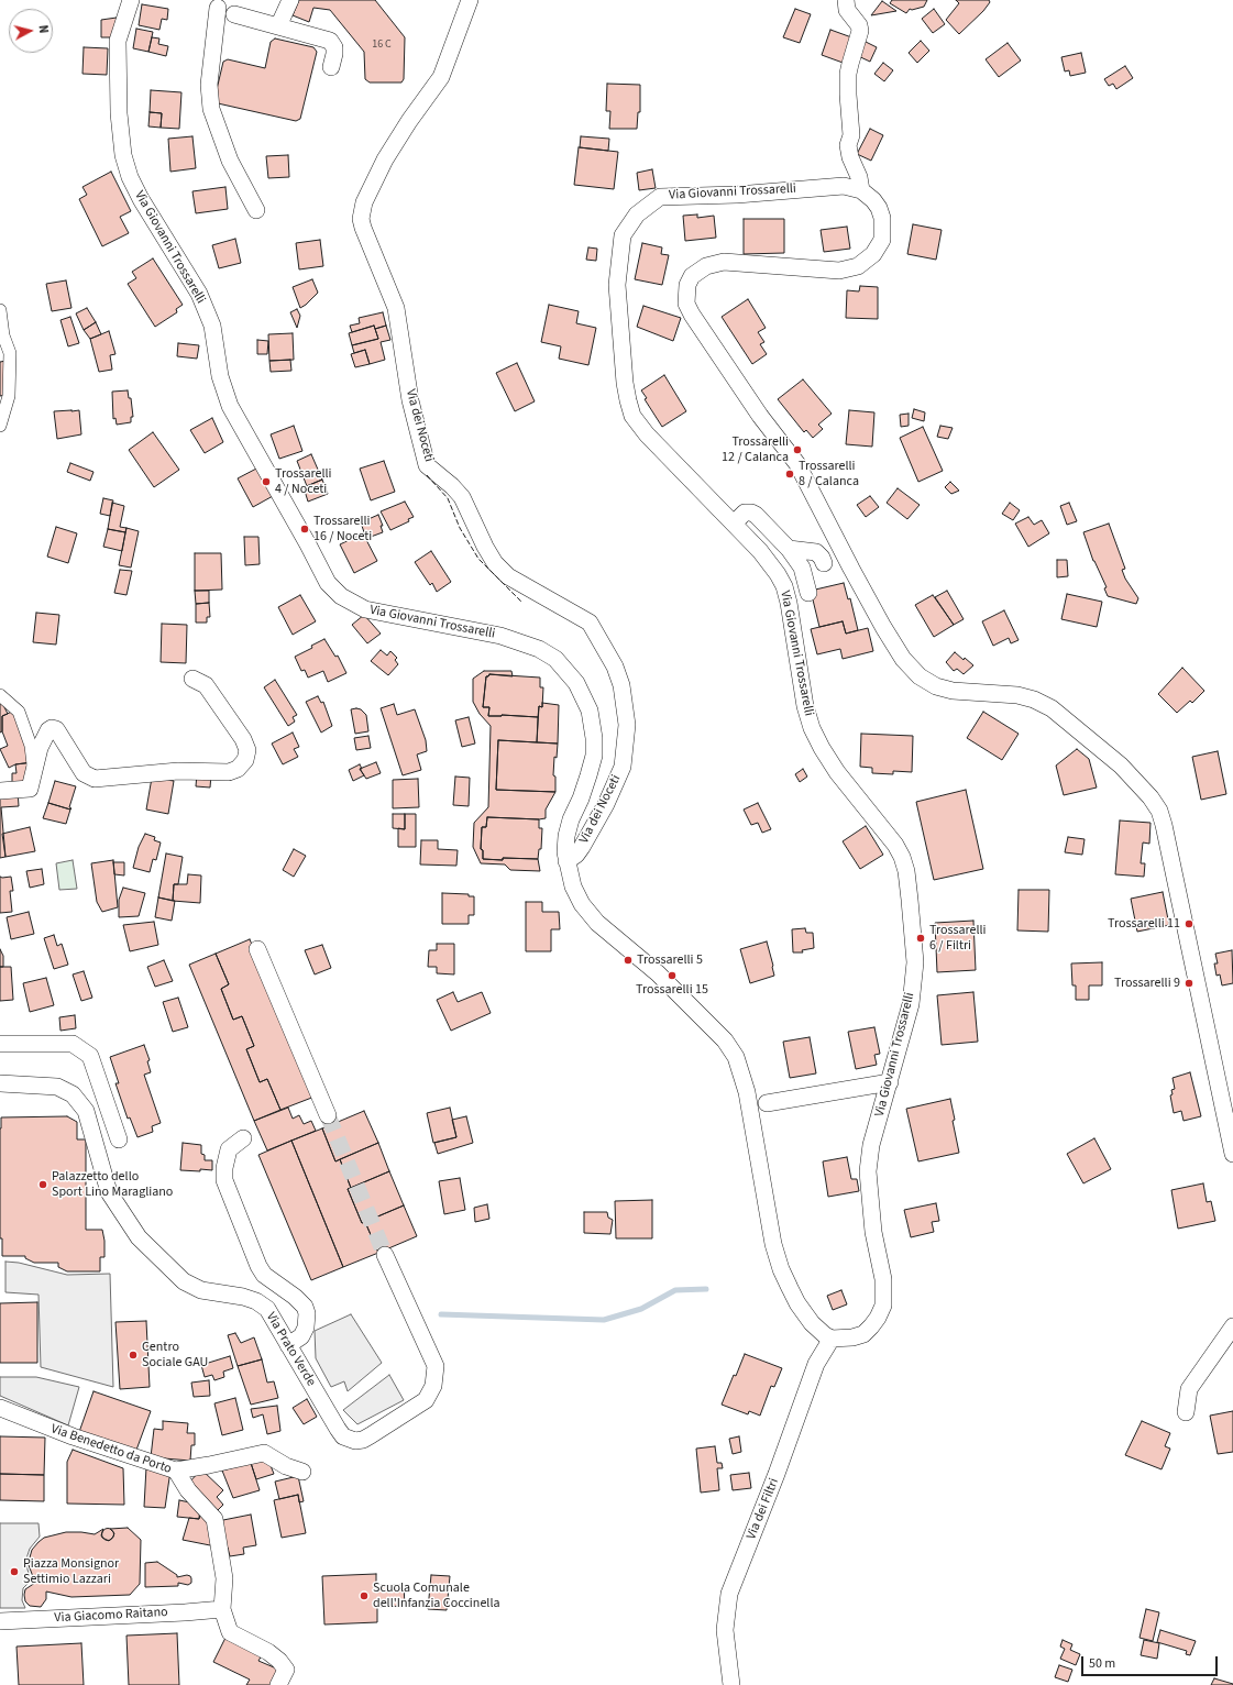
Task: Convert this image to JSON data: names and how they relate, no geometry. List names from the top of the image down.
{
  "streets": {
    "street": [
      "Via Giovanni Trossarelli",
      "Via dei Noceti",
      "Via Prato Verde",
      "Via Benedetto da Porto",
      "Via dei Filtri",
      "Via Giacomo Raitano"
    ]
  },
  "crossings": [
    ["Via Giovanni Trossarelli", "Via dei Noceti"],
    ["Via Giovanni Trossarelli", "Via dei Filtri"],
    ["Via Benedetto da Porto", "Via Giacomo Raitano"]
  ],
  "places": [
    "Trossarelli 12 / Calanca",
    "Trossarelli 8 / Calanca",
    "Trossarelli 4 / Noceti",
    "Trossarelli 16 / Noceti",
    "Trossarelli 11",
    "Trossarelli 6 / Filtri",
    "Trossarelli 5",
    "Trossarelli 15",
    "Trossarelli 9",
    "Palazzetto dello Sport Lino Maragliano",
    "Centro Sociale GAU",
    "Piazza Monsignor Settimio Lazzari",
    "Scuola Comunale dell'Infanzia Coccinella"
  ],
  "house_numbers": ["16 C"],
  "scale_bar": "50 m",
  "north": "right"
}
